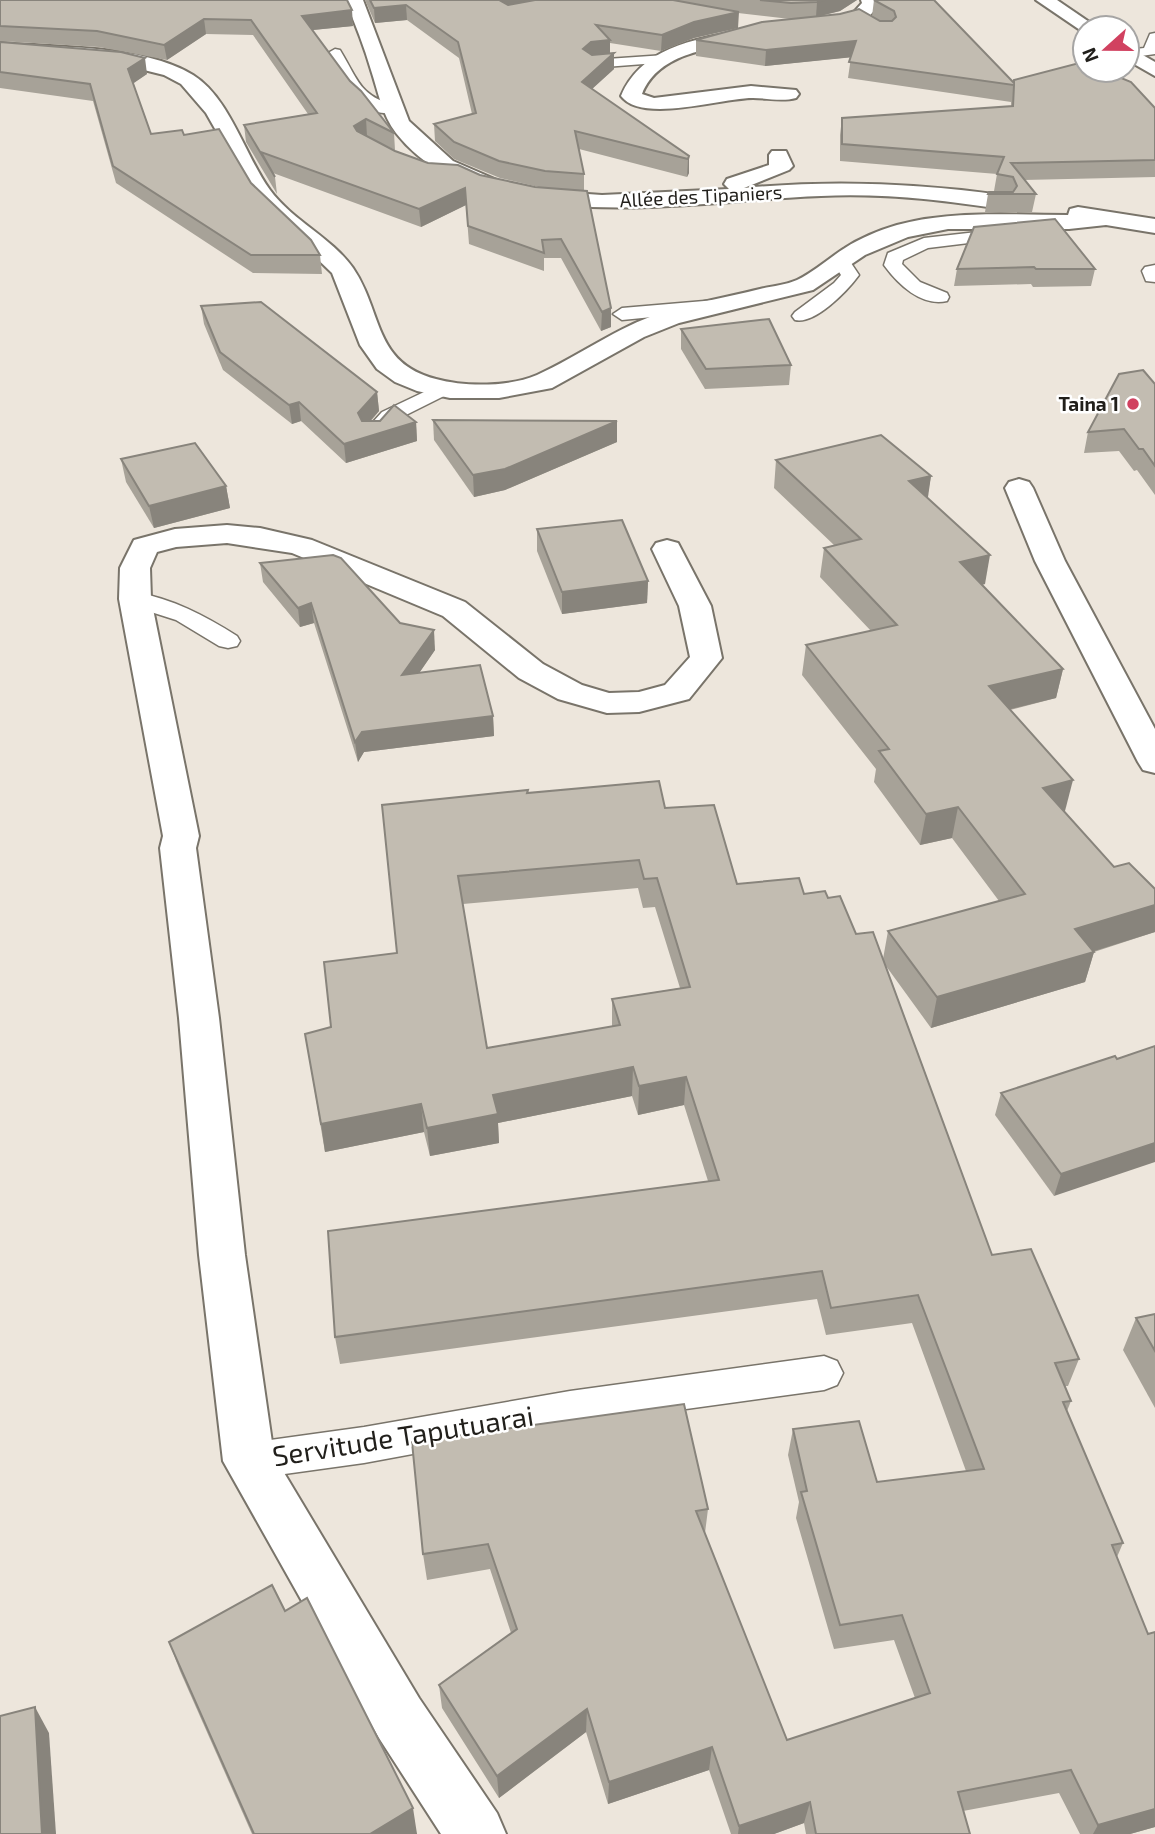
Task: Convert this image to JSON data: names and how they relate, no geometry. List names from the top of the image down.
{
  "streets": {
    "street": ["Allée des Tipaniers", "Servitude Taputuarai"]
  },
  "places": ["Taina 1"],
  "north": "left"
}
